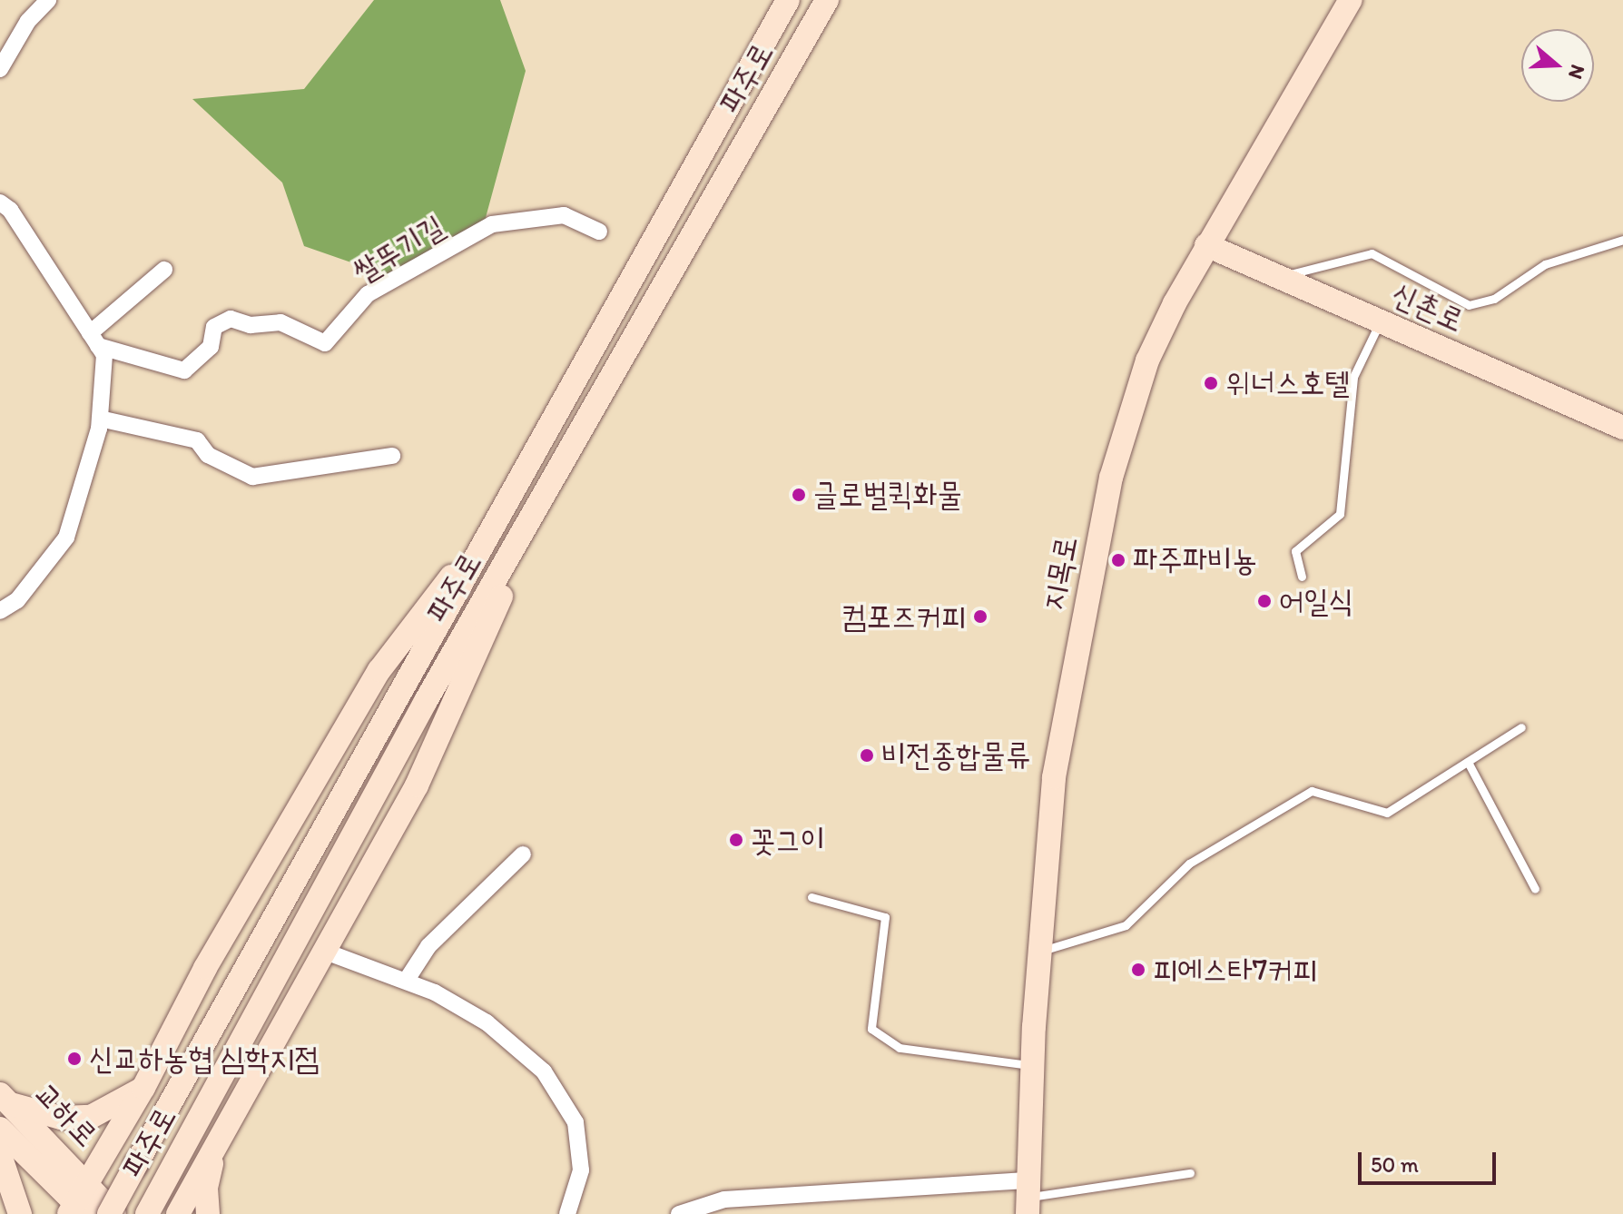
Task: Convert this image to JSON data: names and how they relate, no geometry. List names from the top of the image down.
{
  "streets": {
    "main road": [
      "파주로",
      "신촌로",
      "지목로",
      "교하로"
    ],
    "street": ["쌀뚜기길"]
  },
  "crossings": [
    ["신촌로", "지목로"]
  ],
  "places": [
    "위너스호텔",
    "글로벌퀵화물",
    "파주파비뇽",
    "어일식",
    "컴포즈커피",
    "비전종합물류",
    "꼿그이",
    "피에스타7커피",
    "신교하농협 심학지점"
  ],
  "scale_bar": "50 m",
  "north": "right"
}
